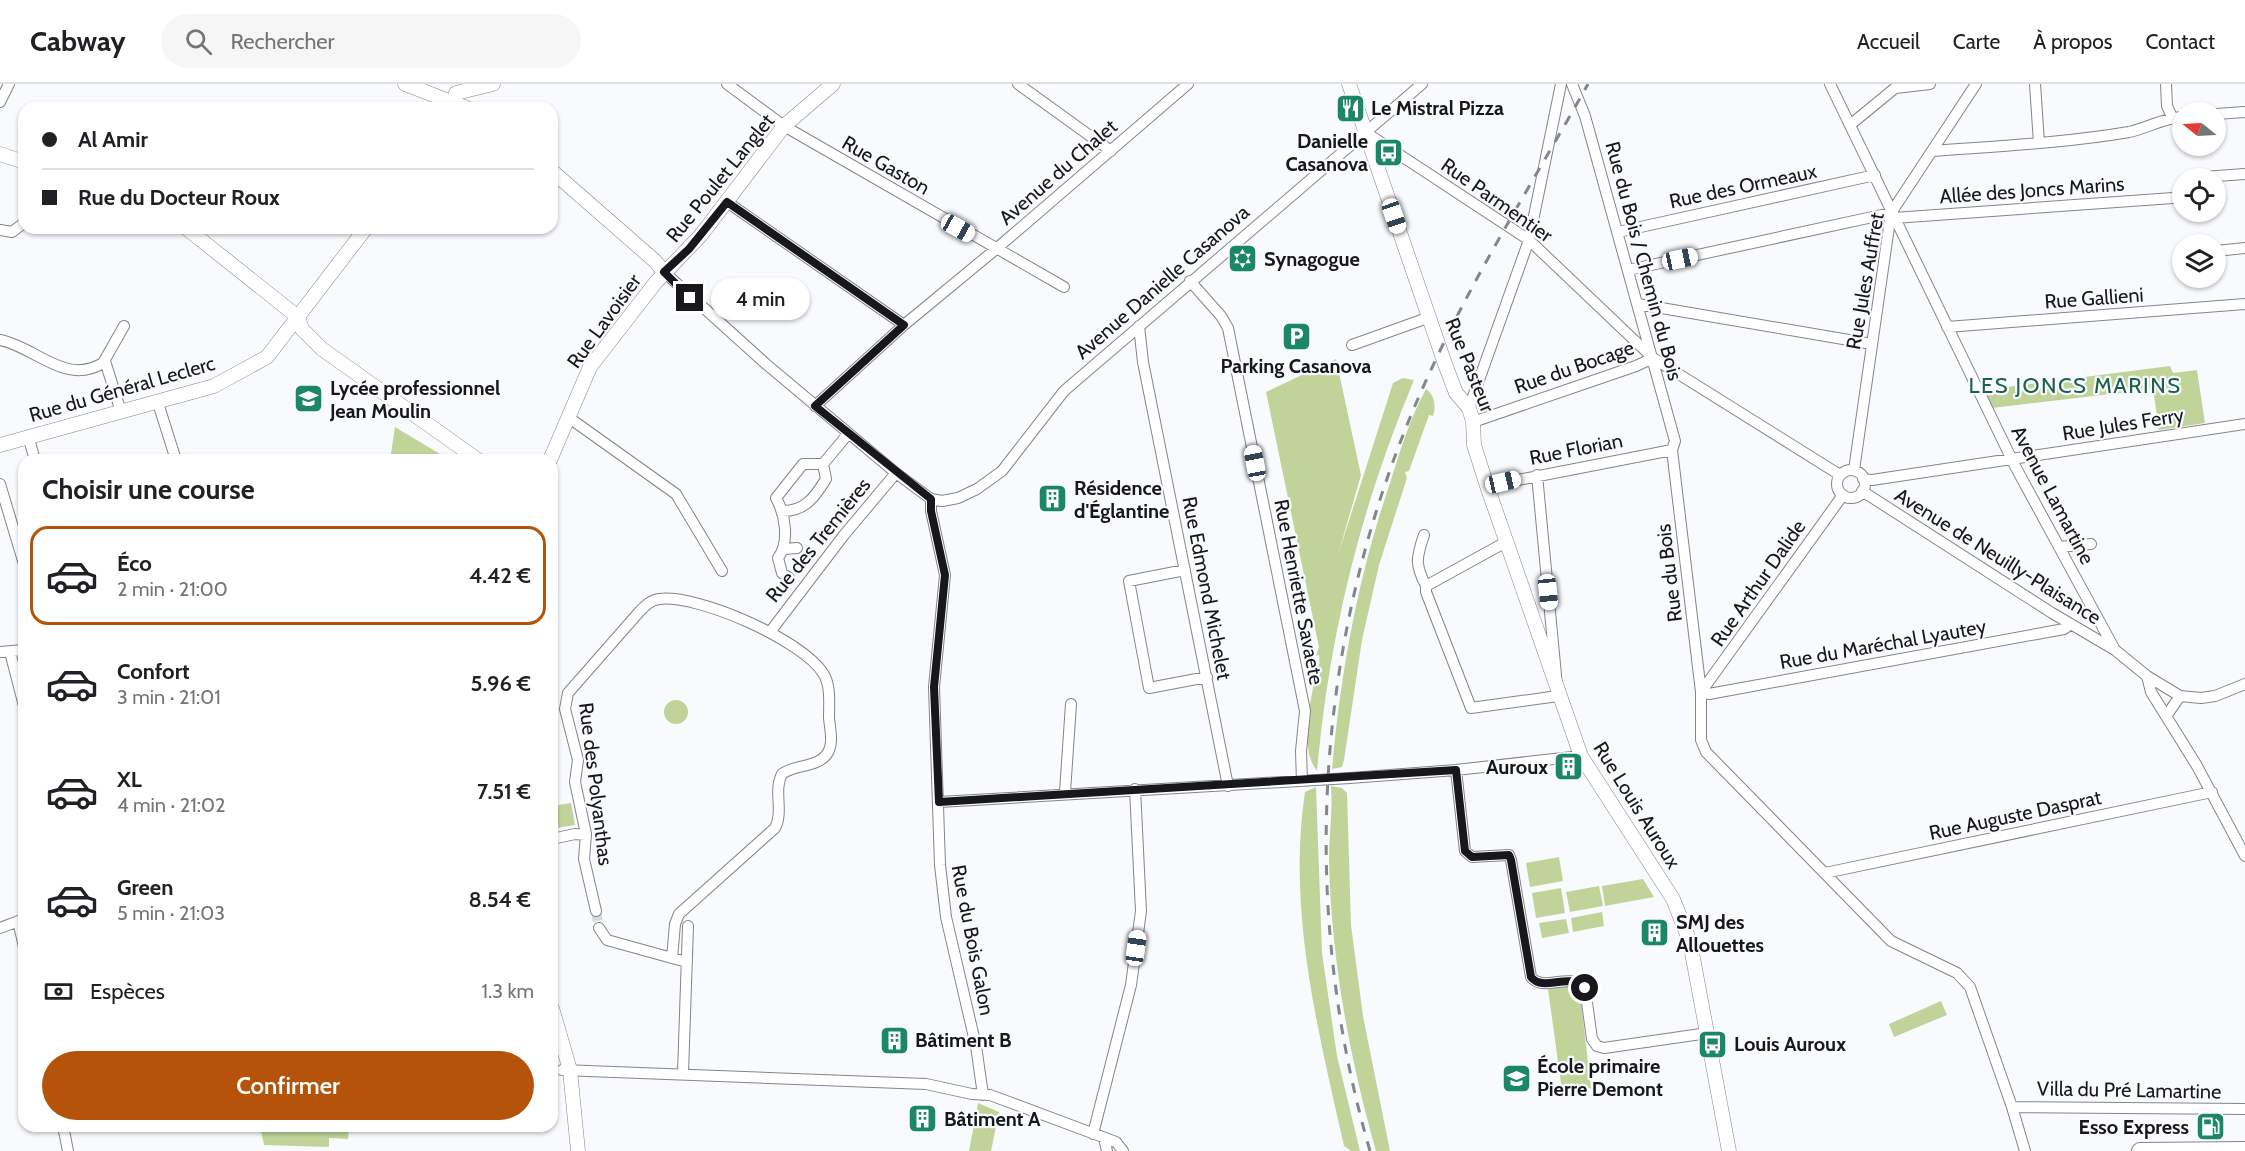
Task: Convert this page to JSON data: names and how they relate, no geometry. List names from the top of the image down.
{
  "streets": {
    "street": [
      "Rue Gaston",
      "Avenue du Chalet",
      "Rue Poulet Langlet",
      "Rue des Ormeaux",
      "Allée des Joncs Marins",
      "Rue Parmentier",
      "Rue du Bois / Chemin du Bois",
      "Rue Jules Auffret",
      "Avenue Danielle Casanova",
      "Rue Gallieni",
      "Rue Lavoisier",
      "Rue Pasteur",
      "Rue du Bocage",
      "Rue du Général Leclerc",
      "Rue Jules Ferry",
      "Rue Florian",
      "Avenue Lamartine",
      "Rue des Tremières",
      "Avenue de Neuilly-Plaisance",
      "Rue du Bois",
      "Rue Arthur Dalide",
      "Rue Edmond Michelet",
      "Rue Henriette Savaete",
      "Rue du Maréchal Lyautey",
      "Rue des Polyanthas",
      "Rue Louis Auroux",
      "Rue Auguste Dasprat",
      "Rue du Bois Galon",
      "Villa du Pré Lamartine"
    ]
  },
  "crossings": [
    ["Rue Gaston", "Avenue du Chalet"],
    ["Rue Gaston", "Rue Poulet Langlet"],
    ["Rue Poulet Langlet", "Rue Lavoisier"],
    ["Rue des Ormeaux", "Rue du Bois / Chemin du Bois"],
    ["Rue des Ormeaux", "Avenue Lamartine"],
    ["Allée des Joncs Marins", "Rue du Bois / Chemin du Bois"],
    ["Allée des Joncs Marins", "Rue Jules Auffret"],
    ["Allée des Joncs Marins", "Avenue Lamartine"],
    ["Rue Parmentier", "Rue du Bois / Chemin du Bois"],
    ["Rue Parmentier", "Avenue Danielle Casanova"],
    ["Rue Parmentier", "Rue Pasteur"],
    ["Rue Parmentier", "Rue du Bocage"],
    ["Rue du Bois / Chemin du Bois", "Rue du Bocage"],
    ["Rue du Bois / Chemin du Bois", "Rue Florian"],
    ["Rue du Bois / Chemin du Bois", "Rue du Bois"],
    ["Rue Jules Auffret", "Rue Jules Ferry"],
    ["Rue Jules Auffret", "Avenue Lamartine"],
    ["Rue Jules Auffret", "Avenue de Neuilly-Plaisance"],
    ["Rue Jules Auffret", "Rue Arthur Dalide"],
    ["Avenue Danielle Casanova", "Rue Pasteur"],
    ["Avenue Danielle Casanova", "Rue Edmond Michelet"],
    ["Avenue Danielle Casanova", "Rue Henriette Savaete"],
    ["Avenue Danielle Casanova", "Rue du Bois Galon"],
    ["Rue Gallieni", "Avenue Lamartine"],
    ["Rue Pasteur", "Rue du Bocage"],
    ["Rue Pasteur", "Rue Florian"],
    ["Rue Pasteur", "Rue Louis Auroux"],
    ["Rue Jules Ferry", "Avenue Lamartine"],
    ["Rue Jules Ferry", "Avenue de Neuilly-Plaisance"],
    ["Rue Jules Ferry", "Rue Arthur Dalide"],
    ["Rue Florian", "Rue du Bois"],
    ["Rue Florian", "Rue Louis Auroux"],
    ["Avenue Lamartine", "Avenue de Neuilly-Plaisance"],
    ["Avenue Lamartine", "Rue Auguste Dasprat"],
    ["Rue des Tremières", "Rue des Polyanthas"],
    ["Avenue de Neuilly-Plaisance", "Rue Arthur Dalide"],
    ["Avenue de Neuilly-Plaisance", "Rue du Maréchal Lyautey"],
    ["Rue du Bois", "Rue Arthur Dalide"],
    ["Rue du Bois", "Rue du Maréchal Lyautey"],
    ["Rue du Bois", "Rue Auguste Dasprat"],
    ["Rue du Bois", "Villa du Pré Lamartine"],
    ["Rue Arthur Dalide", "Rue du Maréchal Lyautey"]
  ],
  "districts": ["LES JONCS MARINS"],
  "places": {
    "restaurant": ["Le Mistral Pizza"],
    "bus stop": ["Danielle Casanova", "Louis Auroux"],
    "synagogue": ["Synagogue"],
    "parking": ["Parking Casanova"],
    "school or university": ["Lycée professionnel Jean Moulin", "École primaire Pierre Demont"],
    "building": [
      "Résidence d'Églantine",
      "Auroux",
      "SMJ des Allouettes",
      "Bâtiment B",
      "Bâtiment A"
    ],
    "fuel station": ["Esso Express"]
  },
  "north": "left",
  "page": {
    "header": "Cabway",
    "search": "Rechercher",
    "nav": [
      "Accueil",
      "Carte",
      "À propos",
      "Contact"
    ],
    "banner": ["Al Amir", "Rue du Docteur Roux"],
    "bubble": "4 min",
    "heading": "Choisir une course",
    "list": [
      {
        "name": "Éco",
        "note": "2 min · 21:00",
        "value": "4.42 €"
      },
      {
        "name": "Confort",
        "note": "3 min · 21:01",
        "value": "5.96 €"
      },
      {
        "name": "XL",
        "note": "4 min · 21:02",
        "value": "7.51 €"
      },
      {
        "name": "Green",
        "note": "5 min · 21:03",
        "value": "8.54 €"
      }
    ],
    "pay": ["Espèces", "1.3 km"],
    "buttons": "Confirmer"
  }
}
